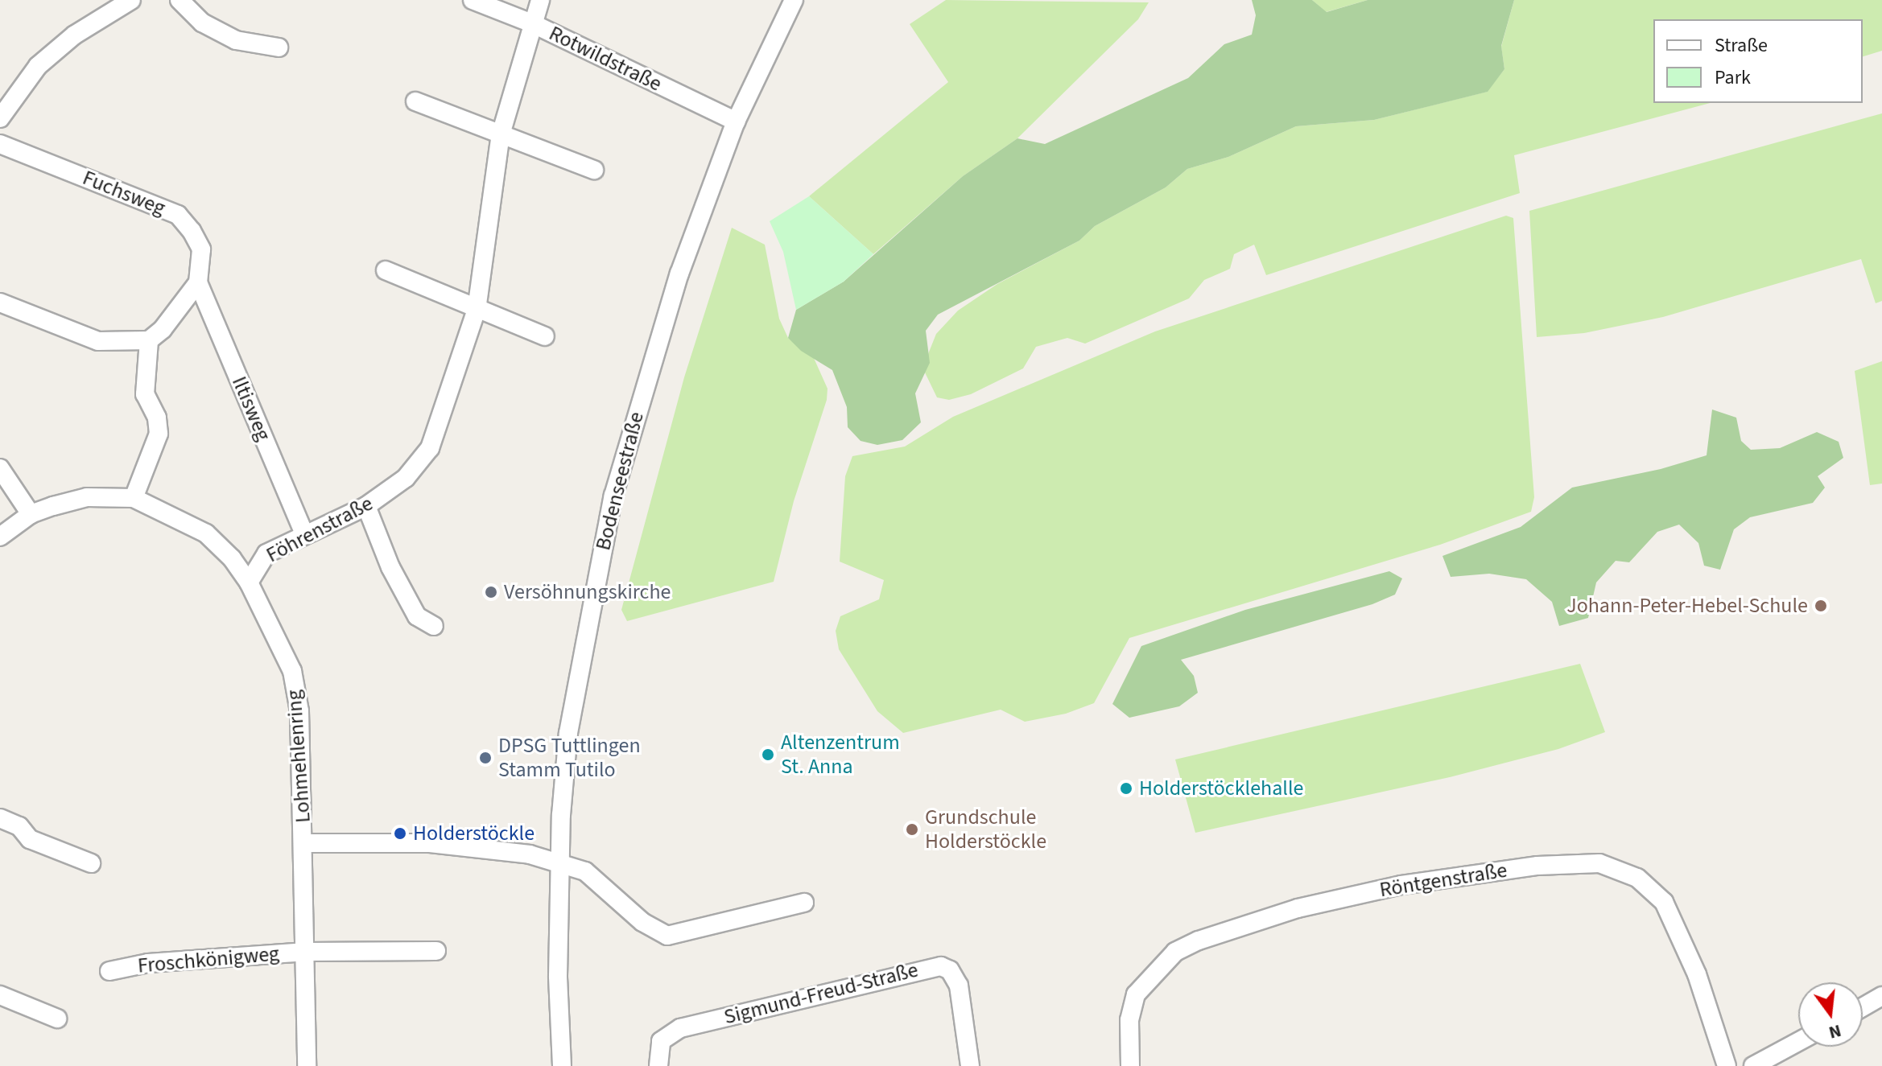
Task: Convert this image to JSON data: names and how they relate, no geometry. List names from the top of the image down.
{
  "streets": {
    "street": [
      "Rotwildstraße",
      "Fuchsweg",
      "Iltisweg",
      "Bodenseestraße",
      "Föhrenstraße",
      "Lohmehlenring",
      "Röntgenstraße",
      "Froschkönigweg",
      "Sigmund-Freud-Straße"
    ]
  },
  "crossings": [
    ["Rotwildstraße", "Bodenseestraße"],
    ["Rotwildstraße", "Föhrenstraße"],
    ["Fuchsweg", "Iltisweg"],
    ["Iltisweg", "Föhrenstraße"],
    ["Bodenseestraße", "Lohmehlenring"],
    ["Föhrenstraße", "Lohmehlenring"],
    ["Lohmehlenring", "Froschkönigweg"]
  ],
  "places": [
    "Versöhnungskirche",
    "Johann-Peter-Hebel-Schule",
    "Altenzentrum St. Anna",
    "DPSG Tuttlingen Stamm Tutilo",
    "Holderstöcklehalle",
    "Grundschule Holderstöckle",
    "Holderstöckle"
  ],
  "legend": ["Straße", "Park"],
  "north": "bottom"
}
